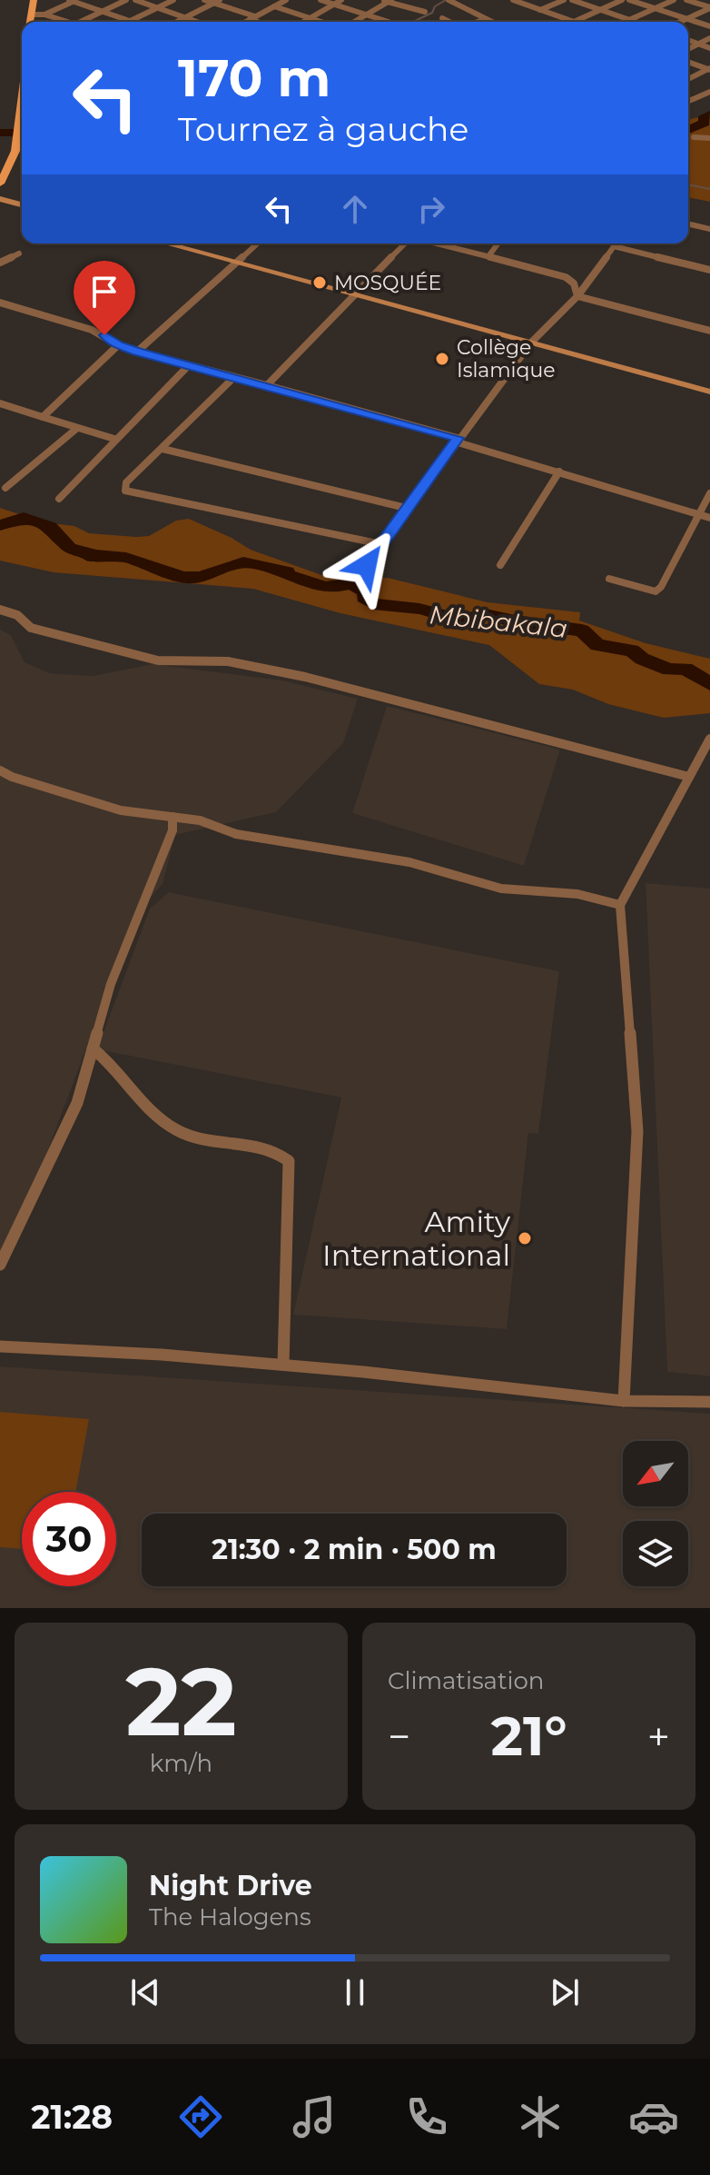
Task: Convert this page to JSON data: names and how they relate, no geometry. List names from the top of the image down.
{
  "water": ["Mbibakala"],
  "places": ["MOSQUÉE", "Collège Islamique", "Amity International"],
  "north": "bottom left",
  "page": {
    "turn": ["170 m", "Tournez à gauche"],
    "limit": "30",
    "trip": "21:30 · 2 min · 500 m",
    "tile": [
      ["22", "km/h"],
      "Climatisation"
    ],
    "heat": ["−", "21°", "+"],
    "song": ["Night Drive", "The Halogens"],
    "tabs": "21:28"
  }
}
